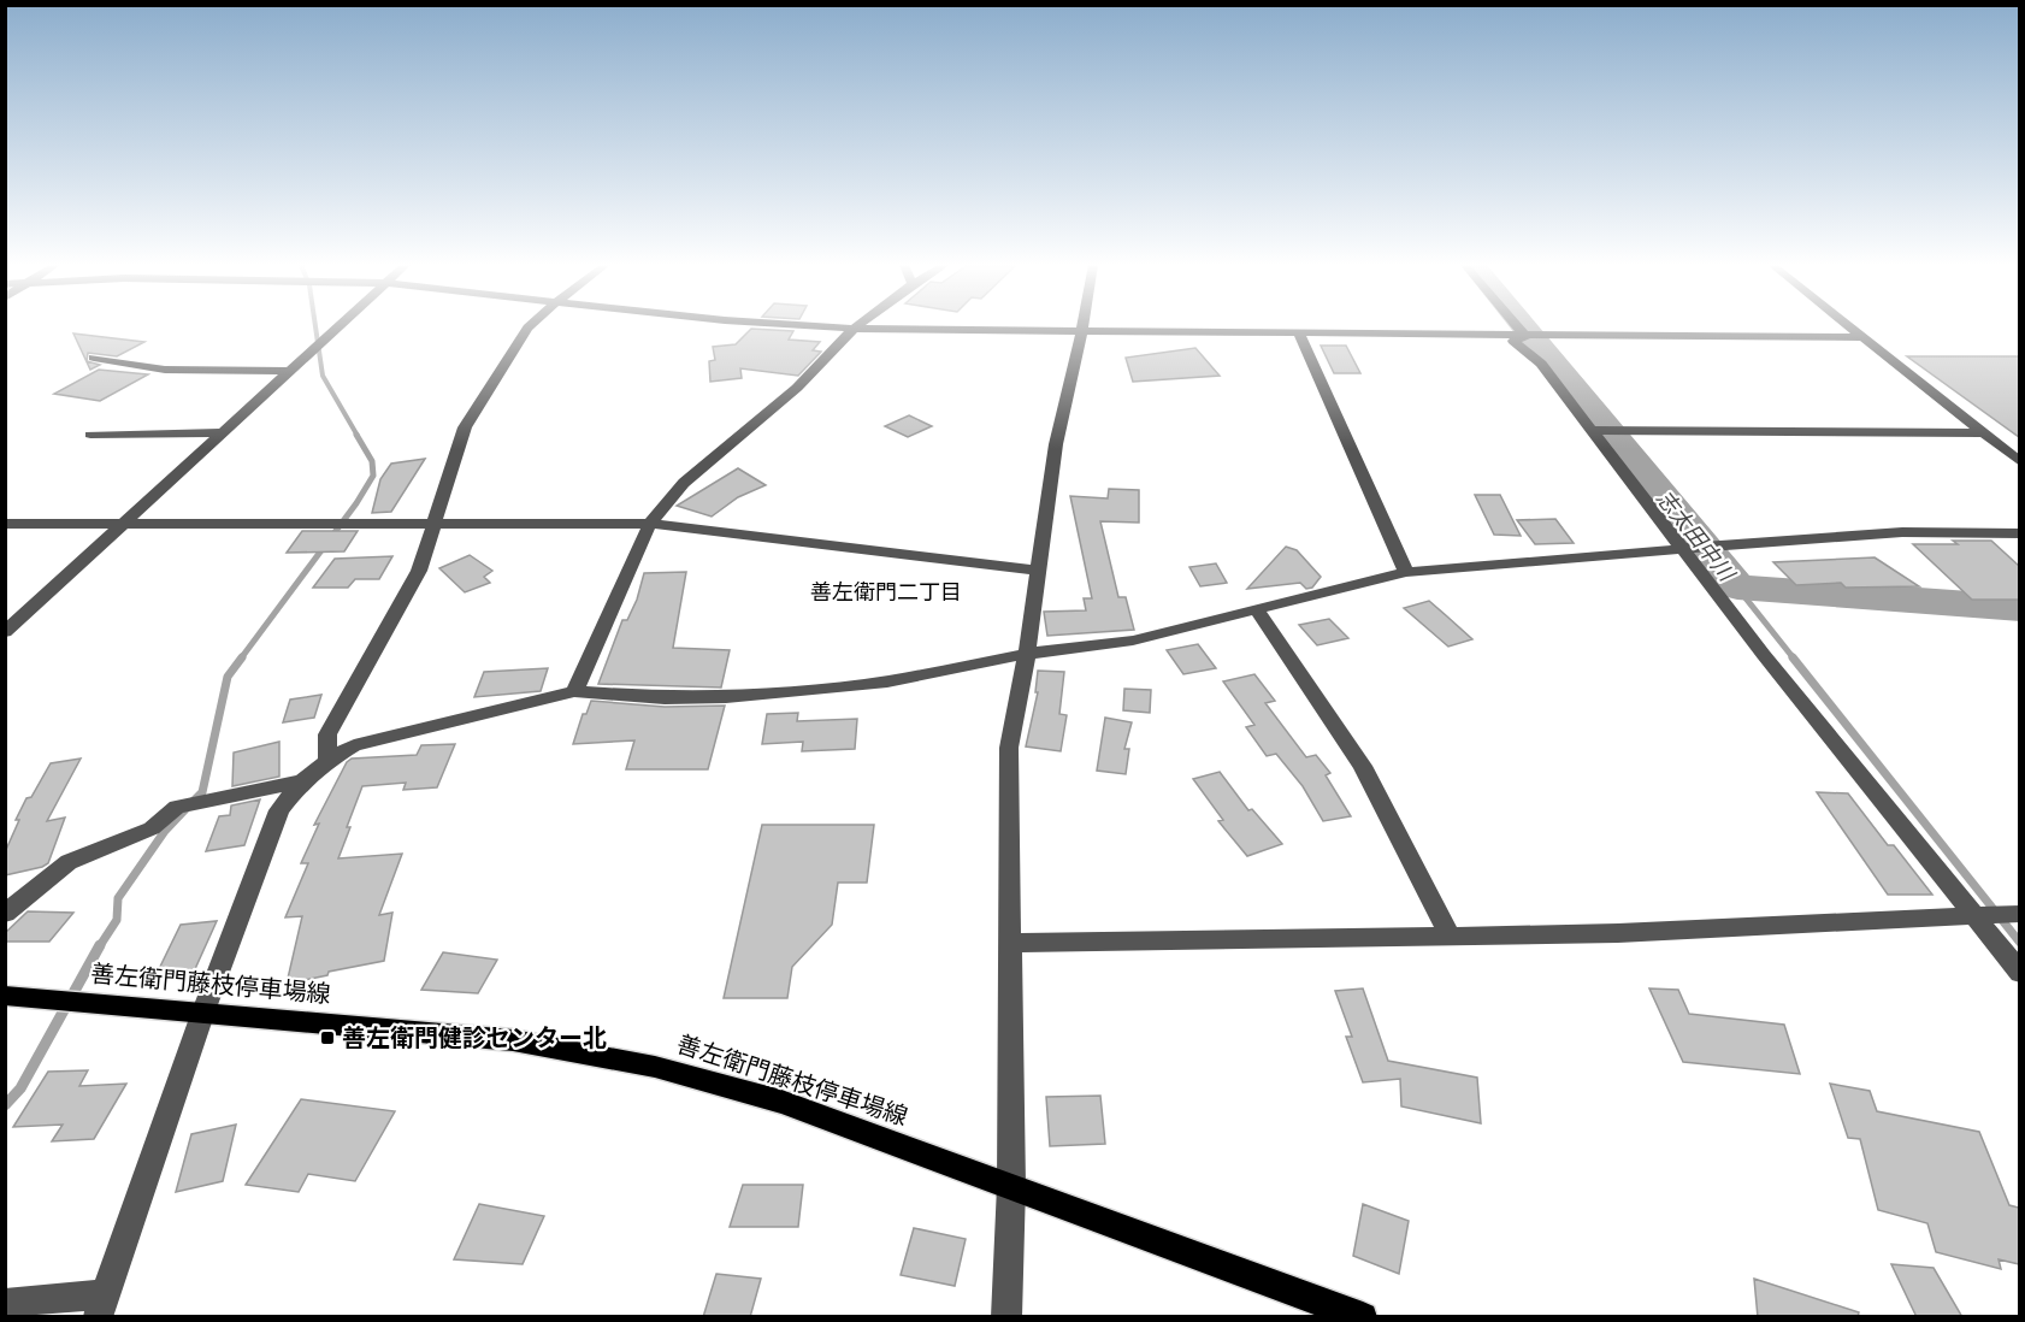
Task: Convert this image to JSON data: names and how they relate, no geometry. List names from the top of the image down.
{
  "streets": {
    "main road": ["善左衛門藤枝停車場線"]
  },
  "districts": ["善左衛門二丁目"],
  "water": ["志太田中川"],
  "places": {
    "transit": ["善左衛門健診センター北"]
  }
}
